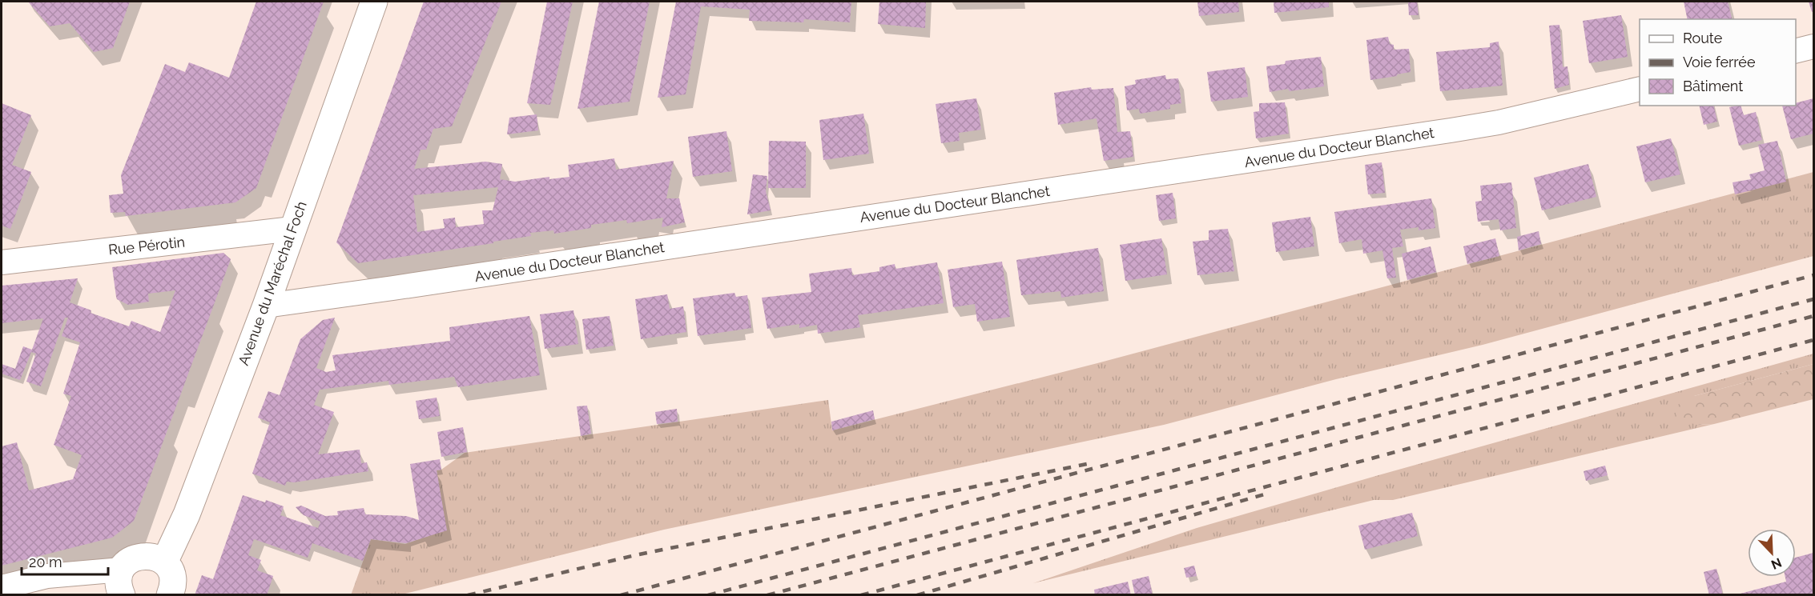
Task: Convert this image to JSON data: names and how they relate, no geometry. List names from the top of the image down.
{
  "streets": {
    "street": ["Avenue du Docteur Blanchet", "Rue Pérotin", "Avenue du Maréchal Foch"]
  },
  "crossings": [
    ["Avenue du Docteur Blanchet", "Avenue du Maréchal Foch"],
    ["Rue Pérotin", "Avenue du Maréchal Foch"]
  ],
  "legend": ["Route", "Voie ferrée", "Bâtiment"],
  "scale_bar": "20 m",
  "north": "bottom right"
}
